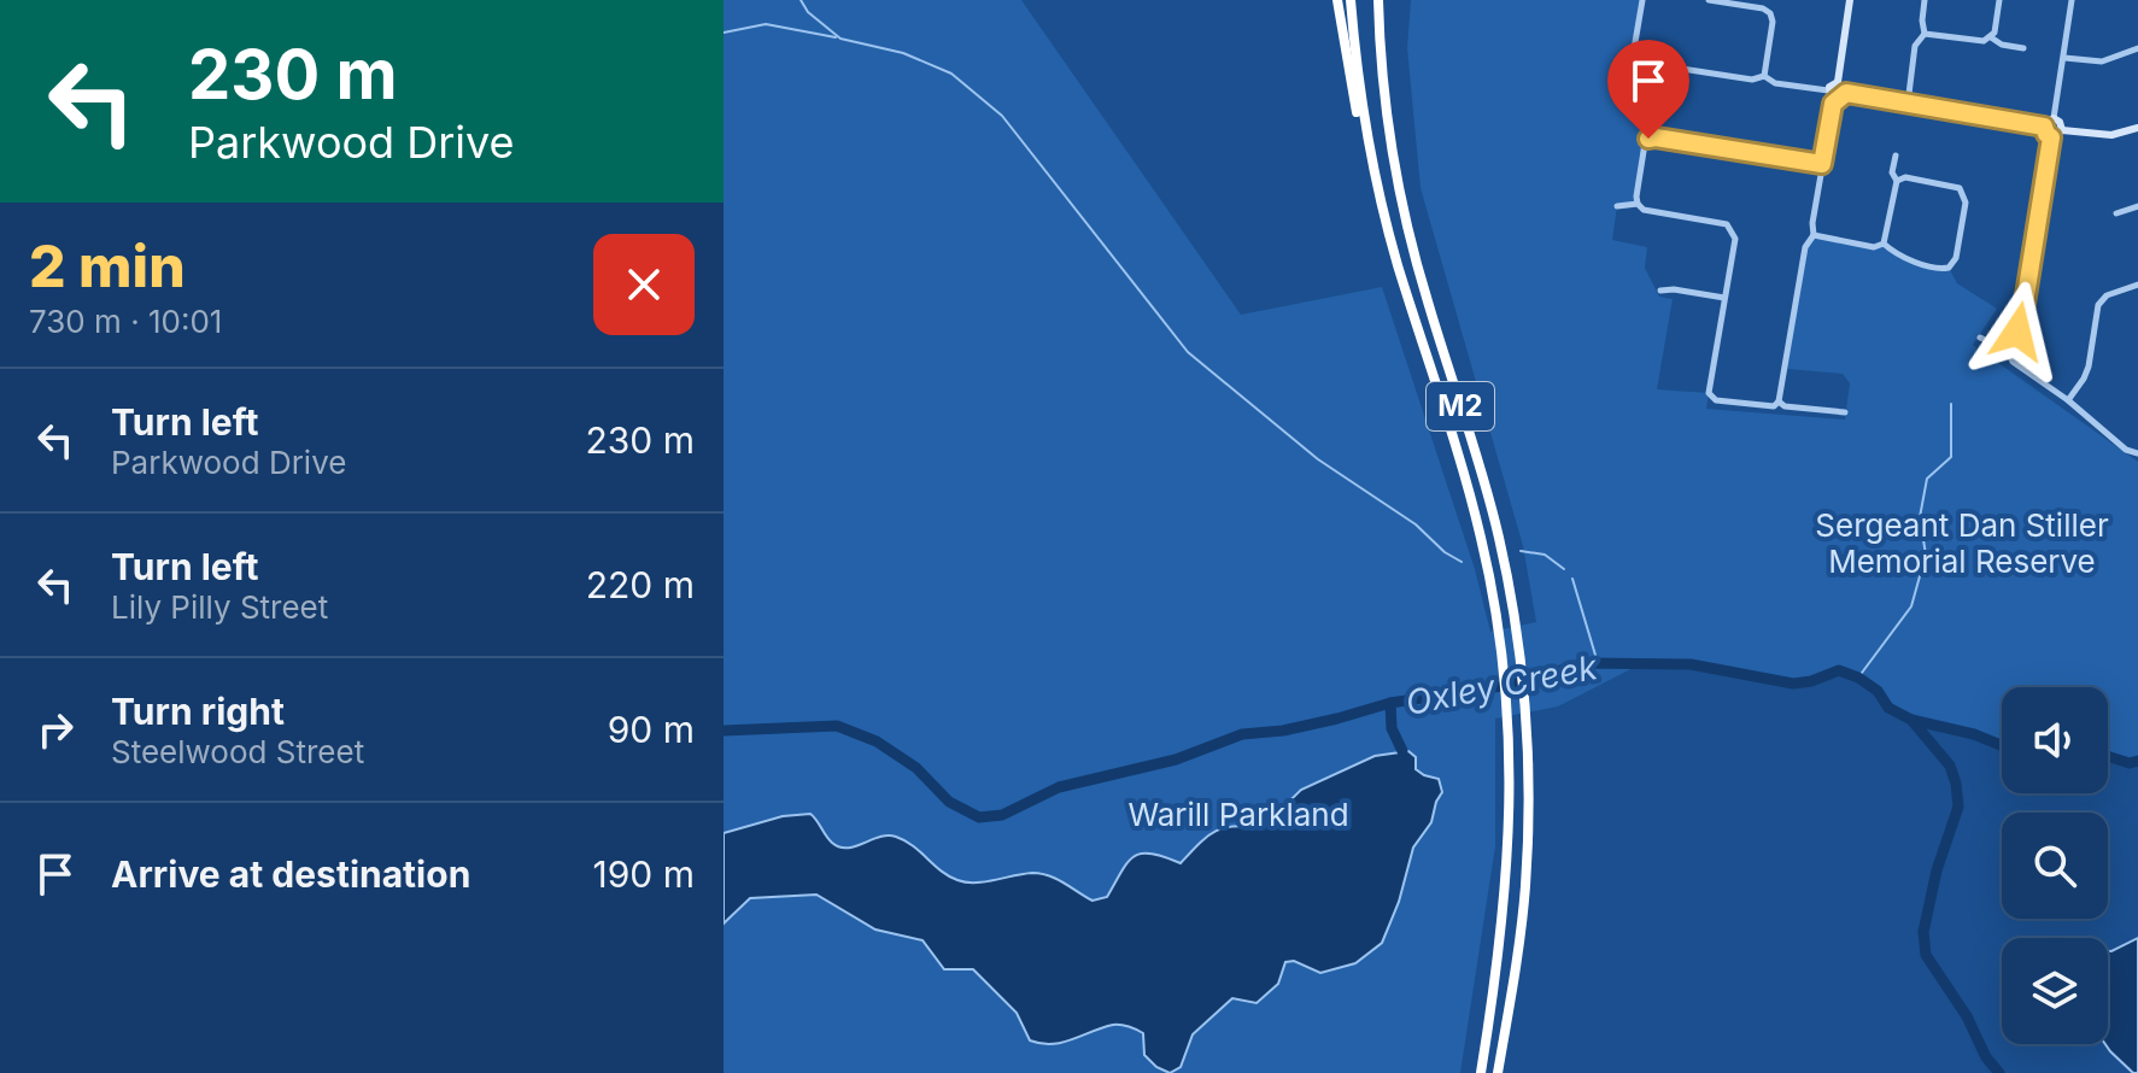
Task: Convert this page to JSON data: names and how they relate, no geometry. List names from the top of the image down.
{
  "streets": {
    "highway": ["M2"]
  },
  "water": ["Oxley Creek"],
  "parks": ["Sergeant Dan Stiller Memorial Reserve", "Warill Parkland"],
  "page": {
    "turn": ["230 m", "Parkwood Drive"],
    "heading": ["2 min", "730 m · 10:01"],
    "list": [
      {
        "name": "Turn left",
        "note": "Parkwood Drive",
        "value": "230 m"
      },
      {
        "name": "Turn left",
        "note": "Lily Pilly Street",
        "value": "220 m"
      },
      {
        "name": "Turn right",
        "note": "Steelwood Street",
        "value": "90 m"
      },
      {
        "name": "Arrive at destination",
        "value": "190 m"
      }
    ]
  }
}
